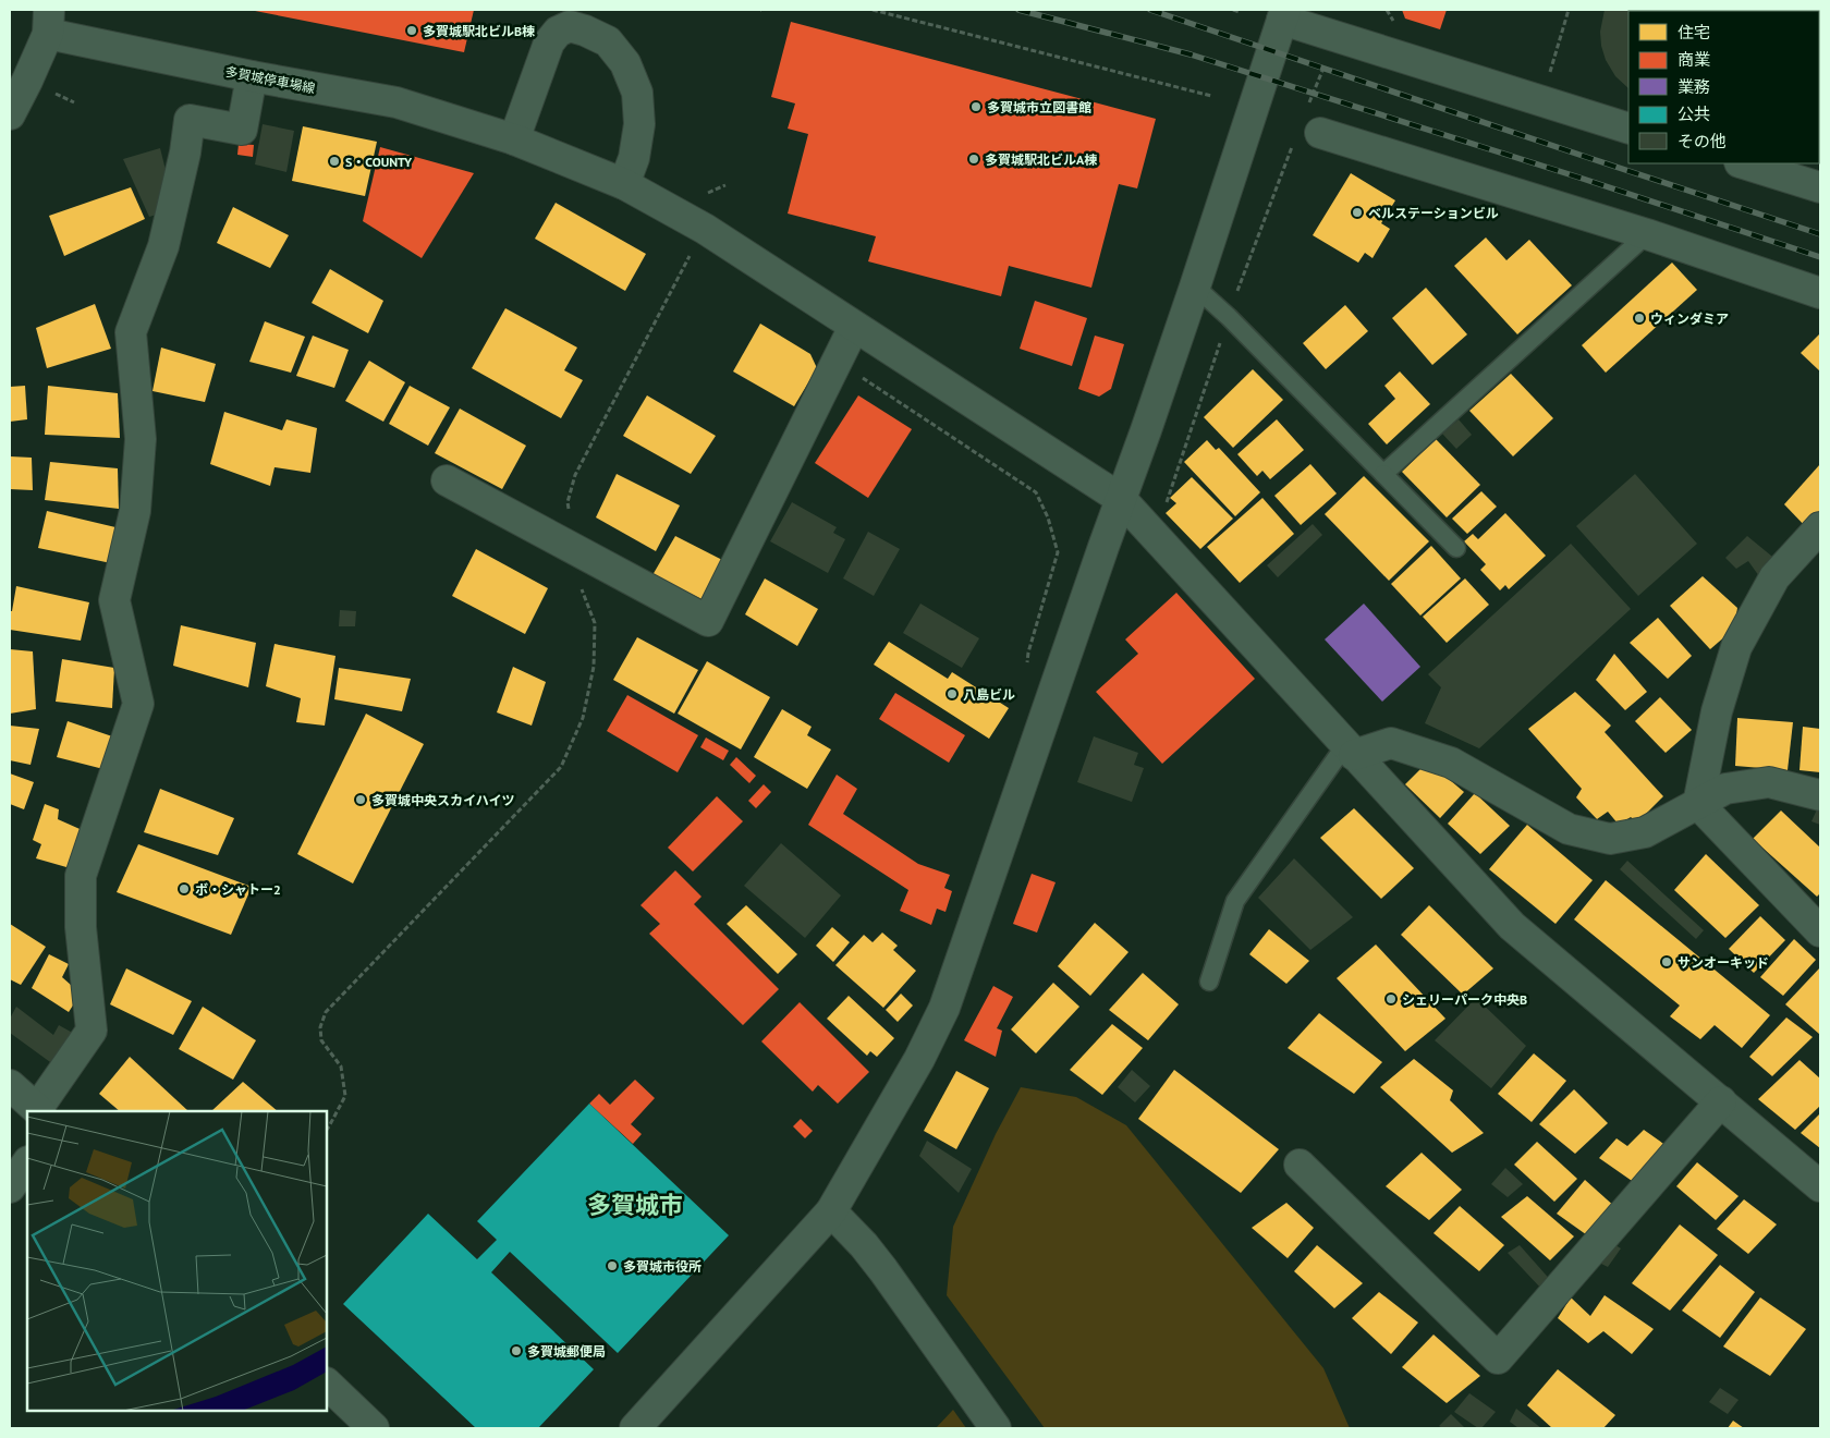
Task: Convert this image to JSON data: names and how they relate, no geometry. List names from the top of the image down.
{
  "streets": {
    "street": ["多賀城停車場線"]
  },
  "districts": ["多賀城市"],
  "places": [
    "多賀城駅北ビルB棟",
    "多賀城市立図書館",
    "多賀城駅北ビルA棟",
    "S・COUNTY",
    "ベルステーションビル",
    "ウィンダミア",
    "八島ビル",
    "多賀城中央スカイハイツ",
    "ボ・シャトー2",
    "サンオーキッド",
    "シェリーパーク中央B",
    "多賀城市役所",
    "多賀城郵便局"
  ],
  "legend": [
    "住宅",
    "商業",
    "業務",
    "公共",
    "その他"
  ]
}
